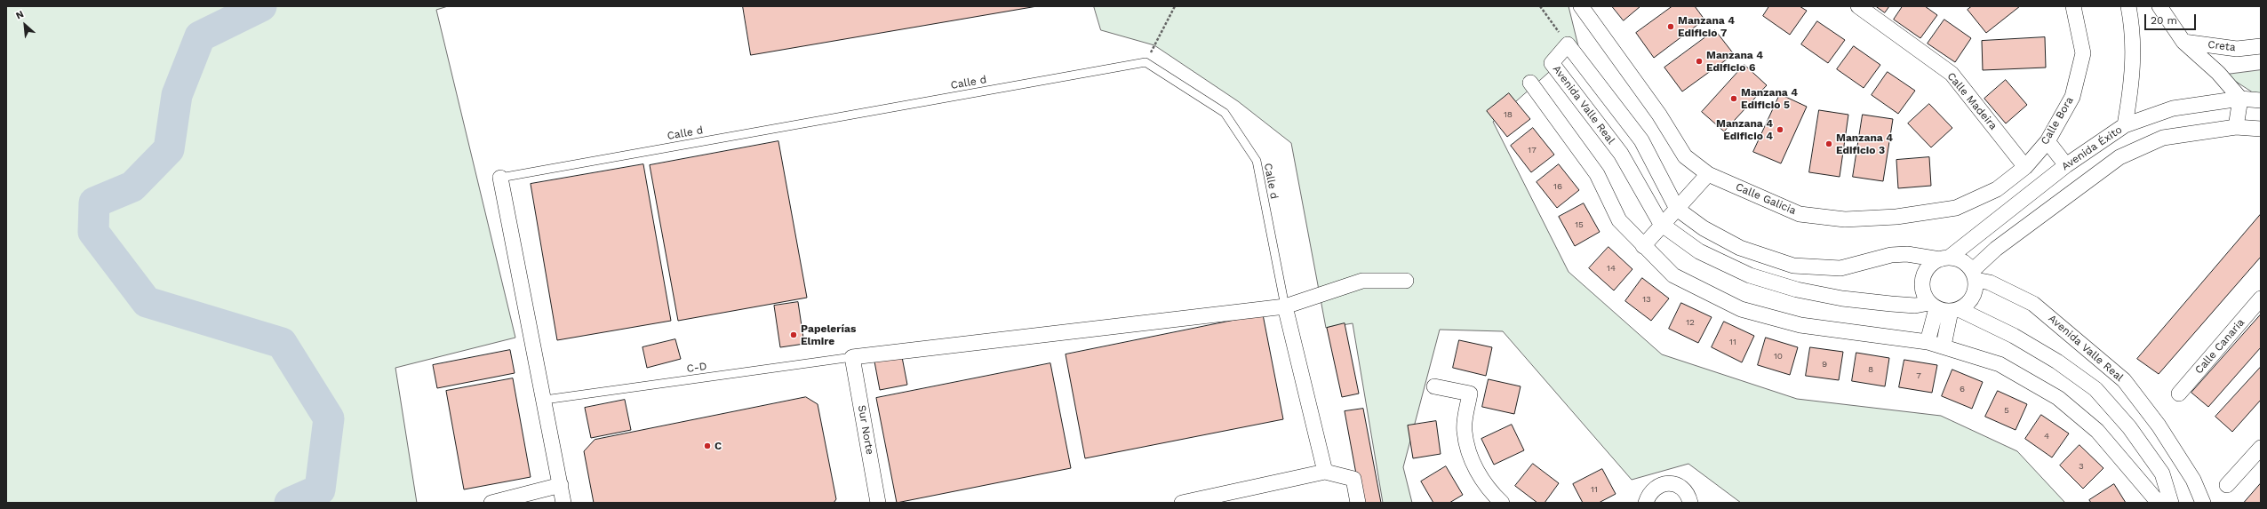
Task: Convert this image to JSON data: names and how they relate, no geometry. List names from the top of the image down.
{
  "streets": {
    "street": [
      "Creta",
      "Calle Madeira",
      "Avenida Valle Real",
      "Calle Bora",
      "Avenida Éxito",
      "Calle Galicia",
      "Calle Canaria",
      "Sur Norte"
    ],
    "lane": ["Calle d", "C-D"]
  },
  "crossings": [
    ["Calle Madeira", "Calle Bora"],
    ["Calle Madeira", "Calle Galicia"],
    ["Avenida Valle Real", "Avenida Éxito"],
    ["Calle Bora", "Calle Galicia"],
    ["C-D", "Sur Norte"]
  ],
  "places": [
    "Manzana 4 Edificio 7",
    "Manzana 4 Edificio 6",
    "Manzana 4 Edificio 5",
    "Manzana 4 Edificio 4",
    "Manzana 4 Edificio 3",
    "Papelerías Elmire",
    "C"
  ],
  "house_numbers": [
    "18",
    "17",
    "16",
    "15",
    "14",
    "13",
    "12",
    "11",
    "10",
    "9",
    "8",
    "7",
    "6",
    "5",
    "4",
    "3",
    "11"
  ],
  "scale_bar": "20 m",
  "north": "top left"
}
